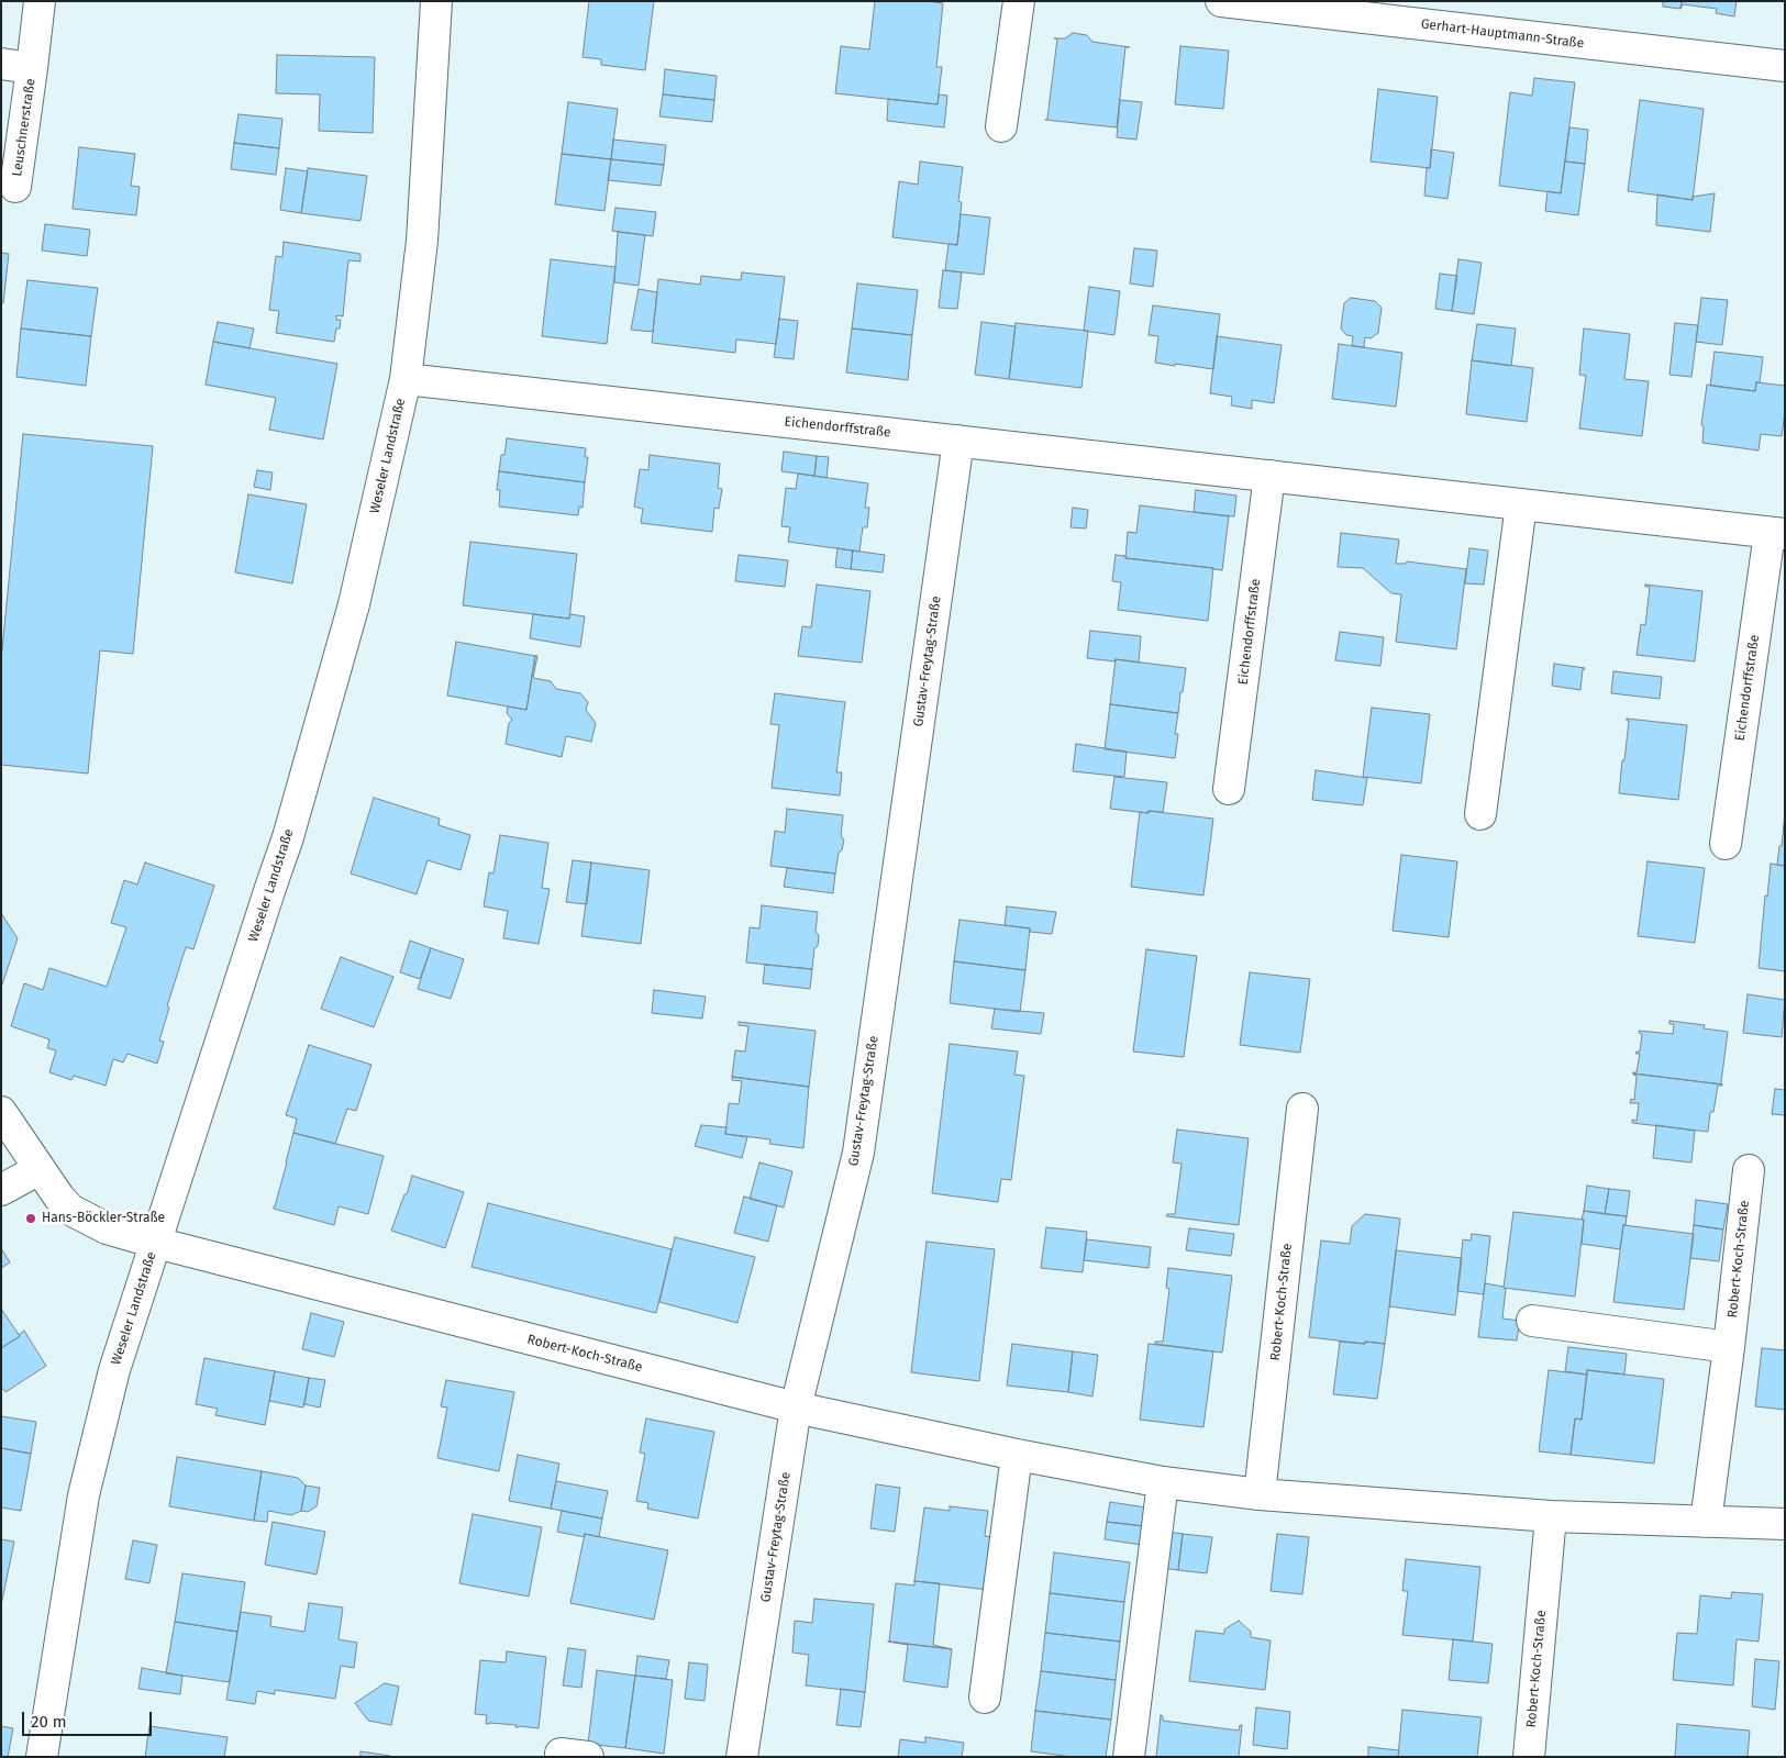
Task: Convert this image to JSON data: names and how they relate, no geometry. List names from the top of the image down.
{
  "streets": {
    "street": [
      "Gerhart-Hauptmann-Straße",
      "Leuschnerstraße",
      "Eichendorffstraße",
      "Weseler Landstraße",
      "Gustav-Freytag-Straße",
      "Robert-Koch-Straße"
    ]
  },
  "crossings": [
    ["Eichendorffstraße", "Weseler Landstraße"],
    ["Eichendorffstraße", "Gustav-Freytag-Straße"],
    ["Weseler Landstraße", "Robert-Koch-Straße"],
    ["Gustav-Freytag-Straße", "Robert-Koch-Straße"]
  ],
  "places": ["Hans-Böckler-Straße"],
  "scale_bar": "20 m"
}
